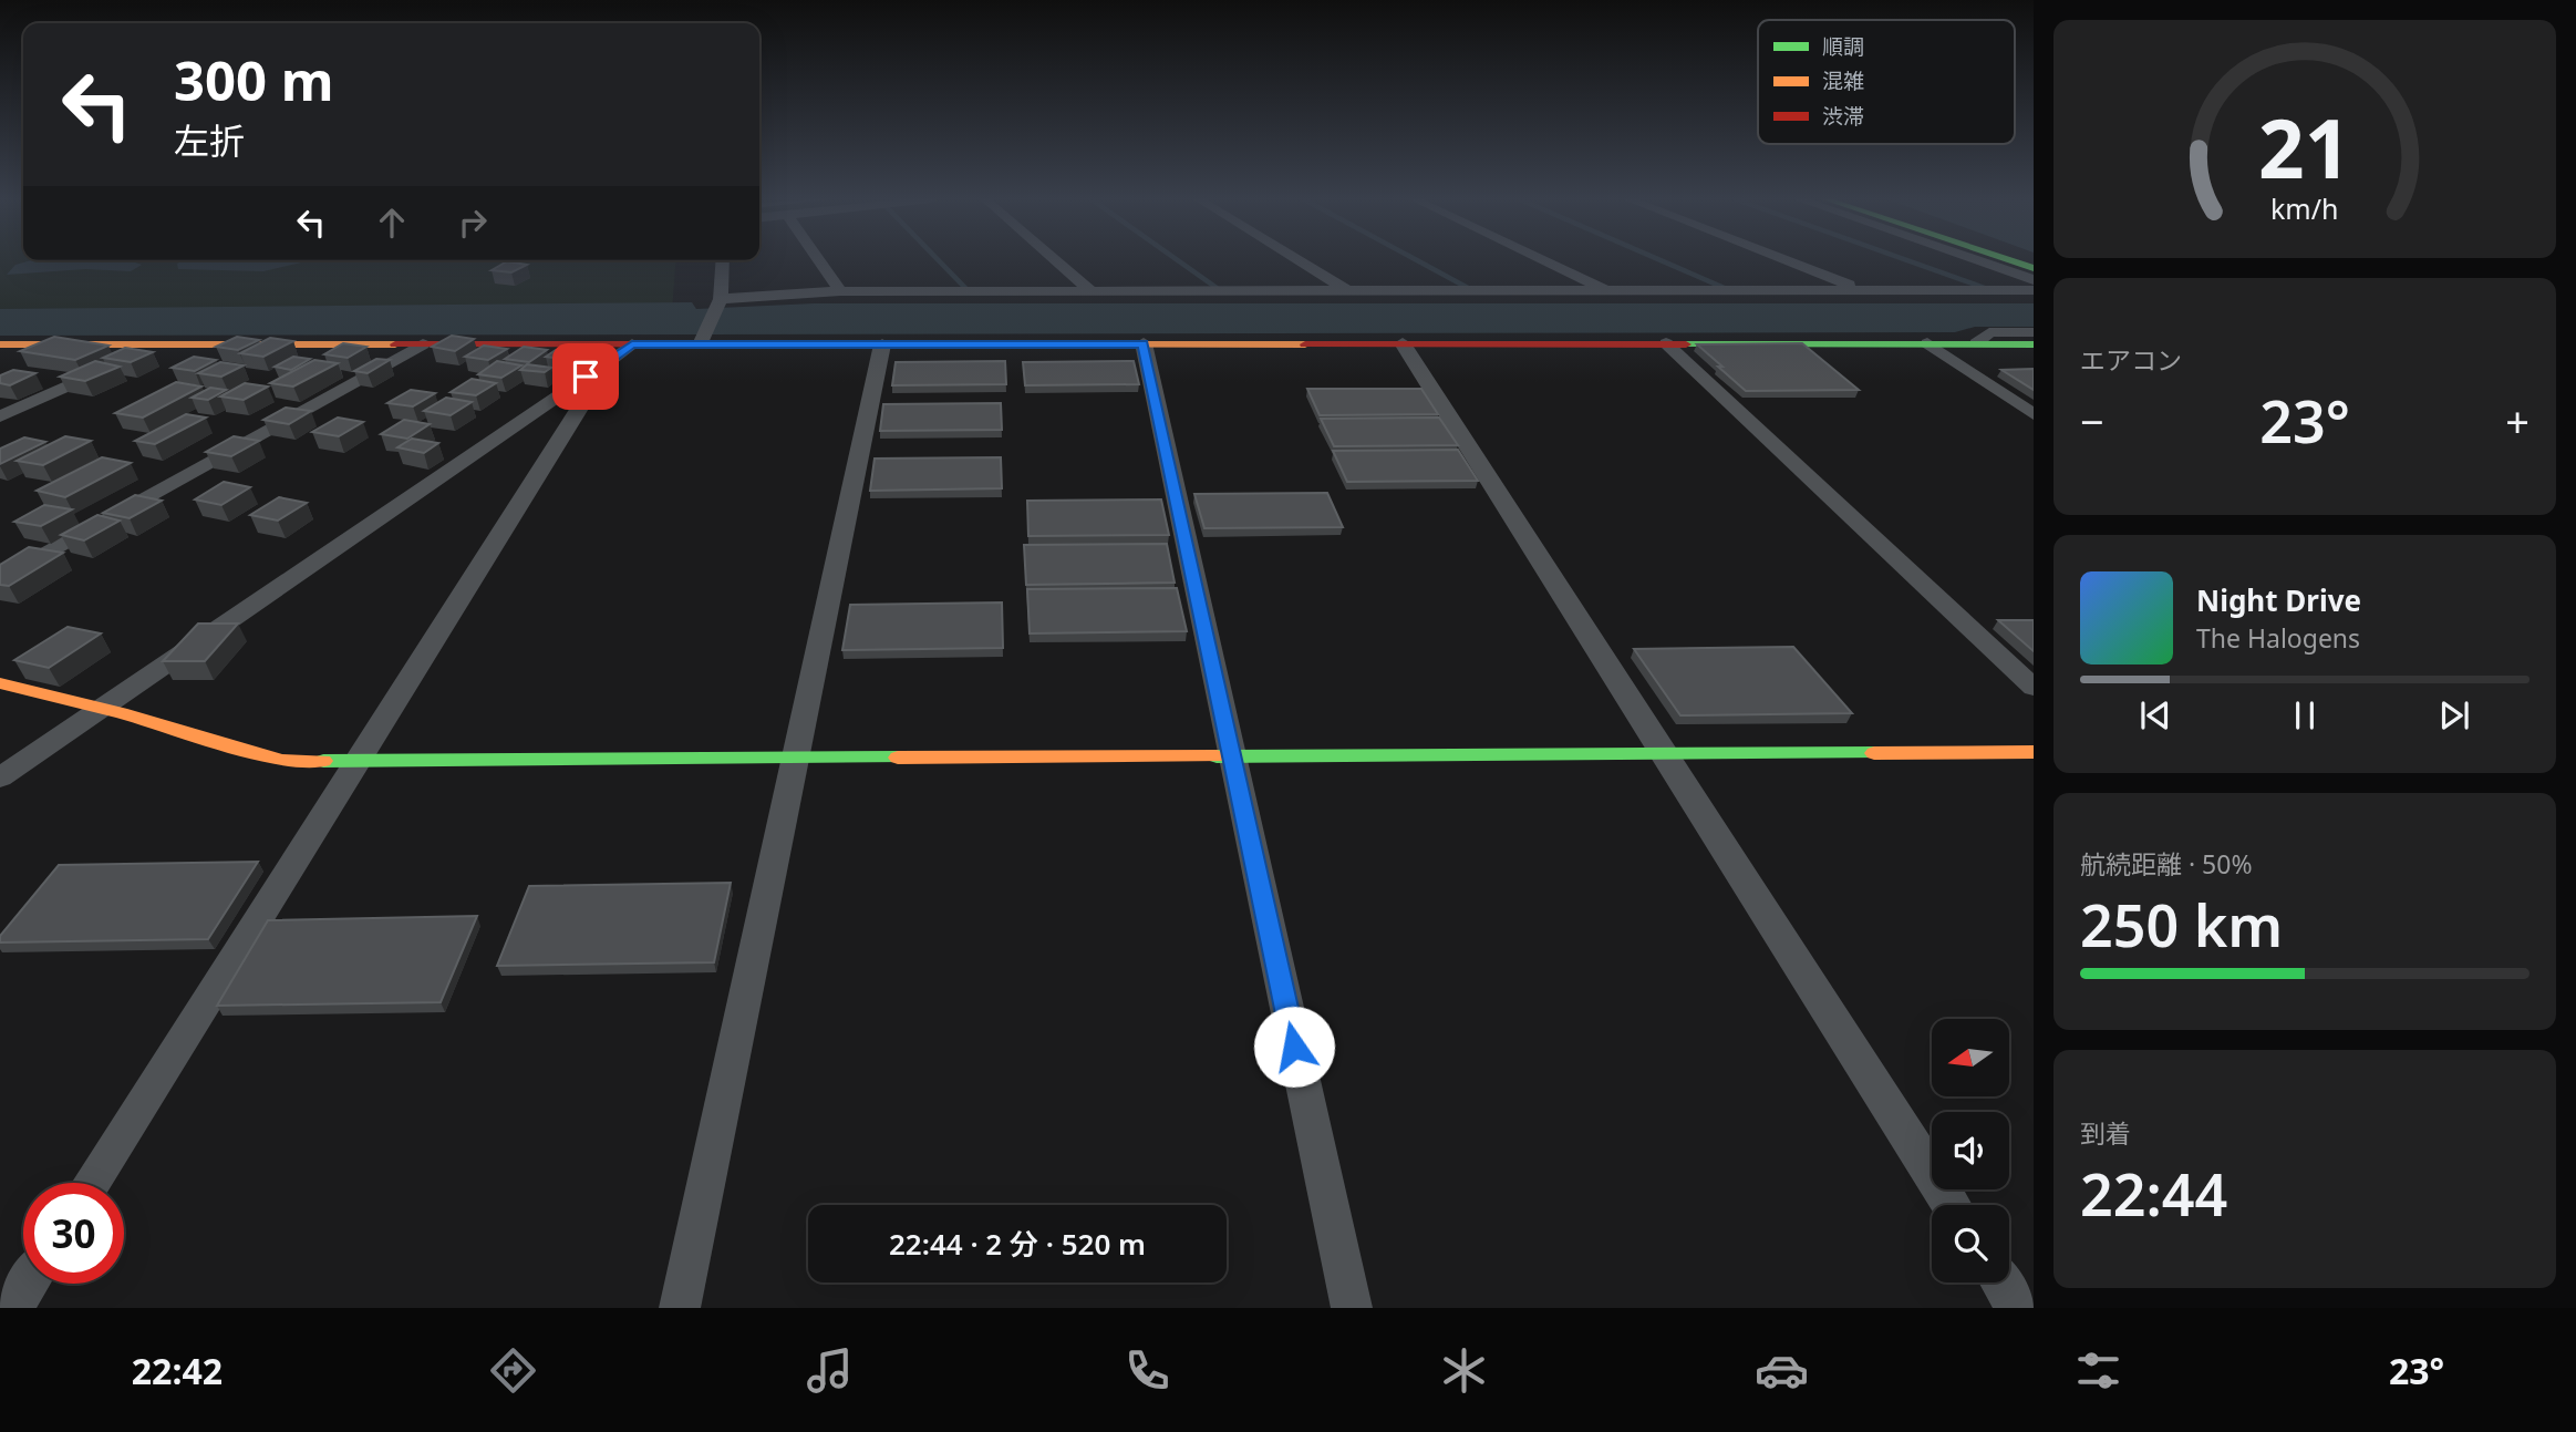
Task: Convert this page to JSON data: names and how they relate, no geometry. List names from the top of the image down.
{
  "legend": ["順調", "混雑", "渋滞"],
  "north": "left",
  "page": {
    "turn": ["300 m", "左折"],
    "tile": [
      "エアコン",
      ["航続距離 · 50%", "250 km"],
      ["到着", "22:44"]
    ],
    "heat": ["−", "23°", "+"],
    "song": ["Night Drive", "The Halogens"],
    "limit": "30",
    "trip": "22:44 · 2 分 · 520 m",
    "tabs": ["22:42", "23°"],
    "gauge": ["21", "km/h"]
  }
}
